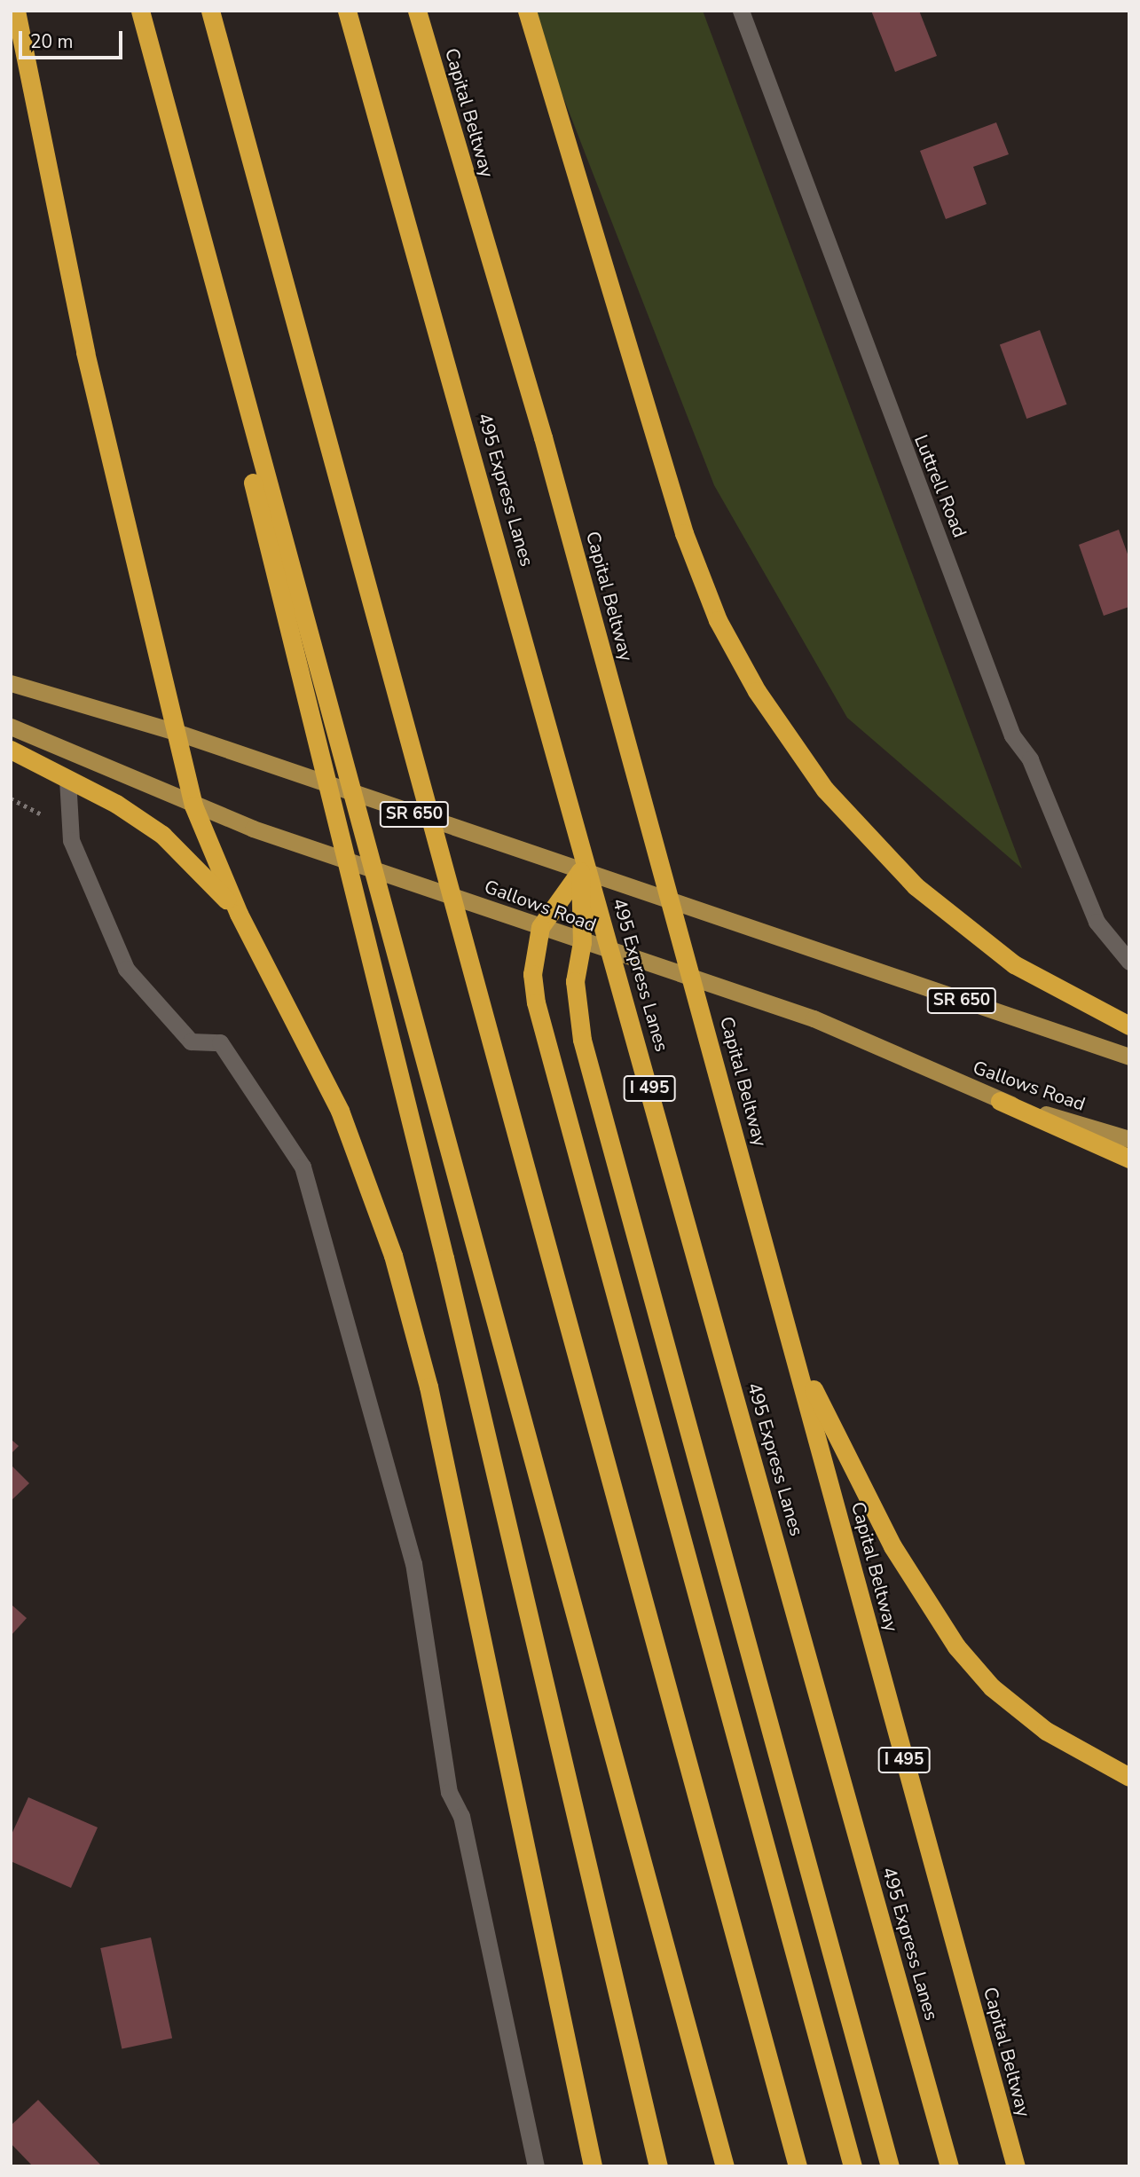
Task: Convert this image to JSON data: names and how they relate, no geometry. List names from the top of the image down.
{
  "streets": {
    "highway": ["Capital Beltway", "495 Express Lanes", "I 495"],
    "main road": ["SR 650", "Gallows Road"],
    "street": ["Luttrell Road"]
  },
  "scale_bar": "20 m"
}
